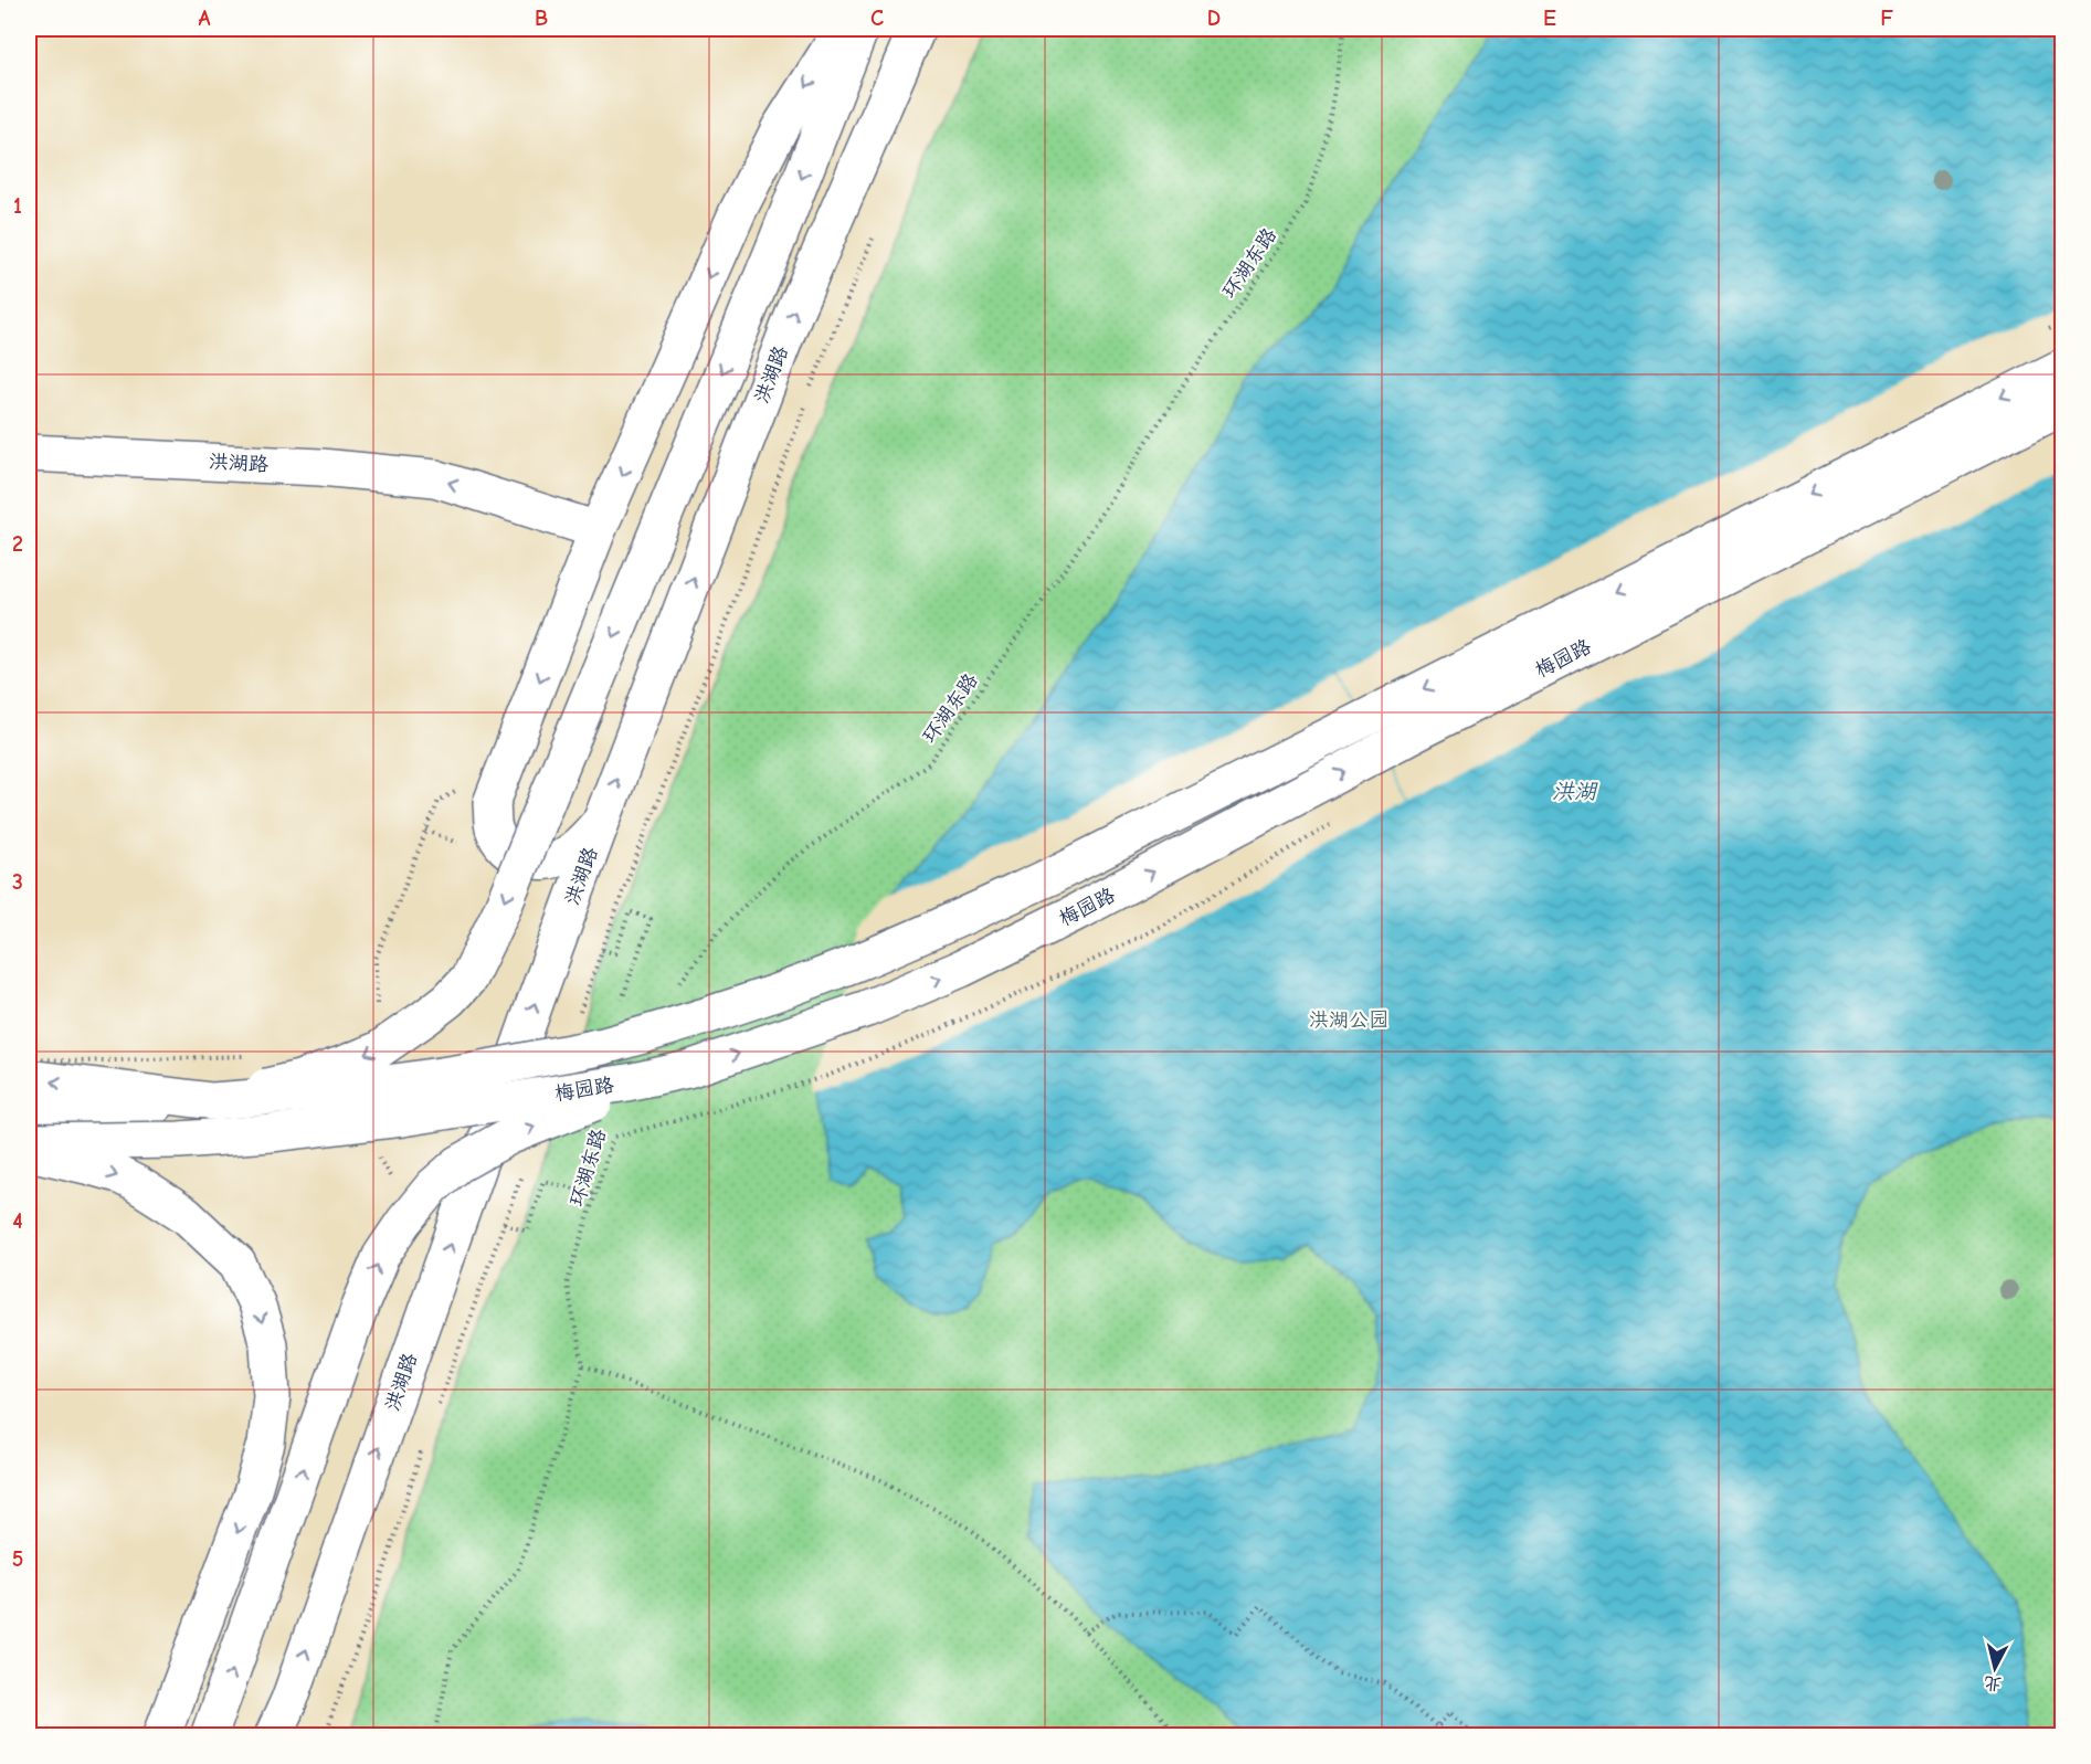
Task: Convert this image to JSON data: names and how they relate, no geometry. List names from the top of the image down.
{
  "streets": {
    "main road": ["洪湖路", "梅园路"],
    "path": ["环湖东路"]
  },
  "water": ["洪湖"],
  "parks": ["洪湖公园"],
  "north": "bottom",
  "grid": {
    "columns": [
      "A",
      "B",
      "C",
      "D",
      "E",
      "F"
    ],
    "rows": [
      "1",
      "2",
      "3",
      "4",
      "5"
    ]
  }
}
